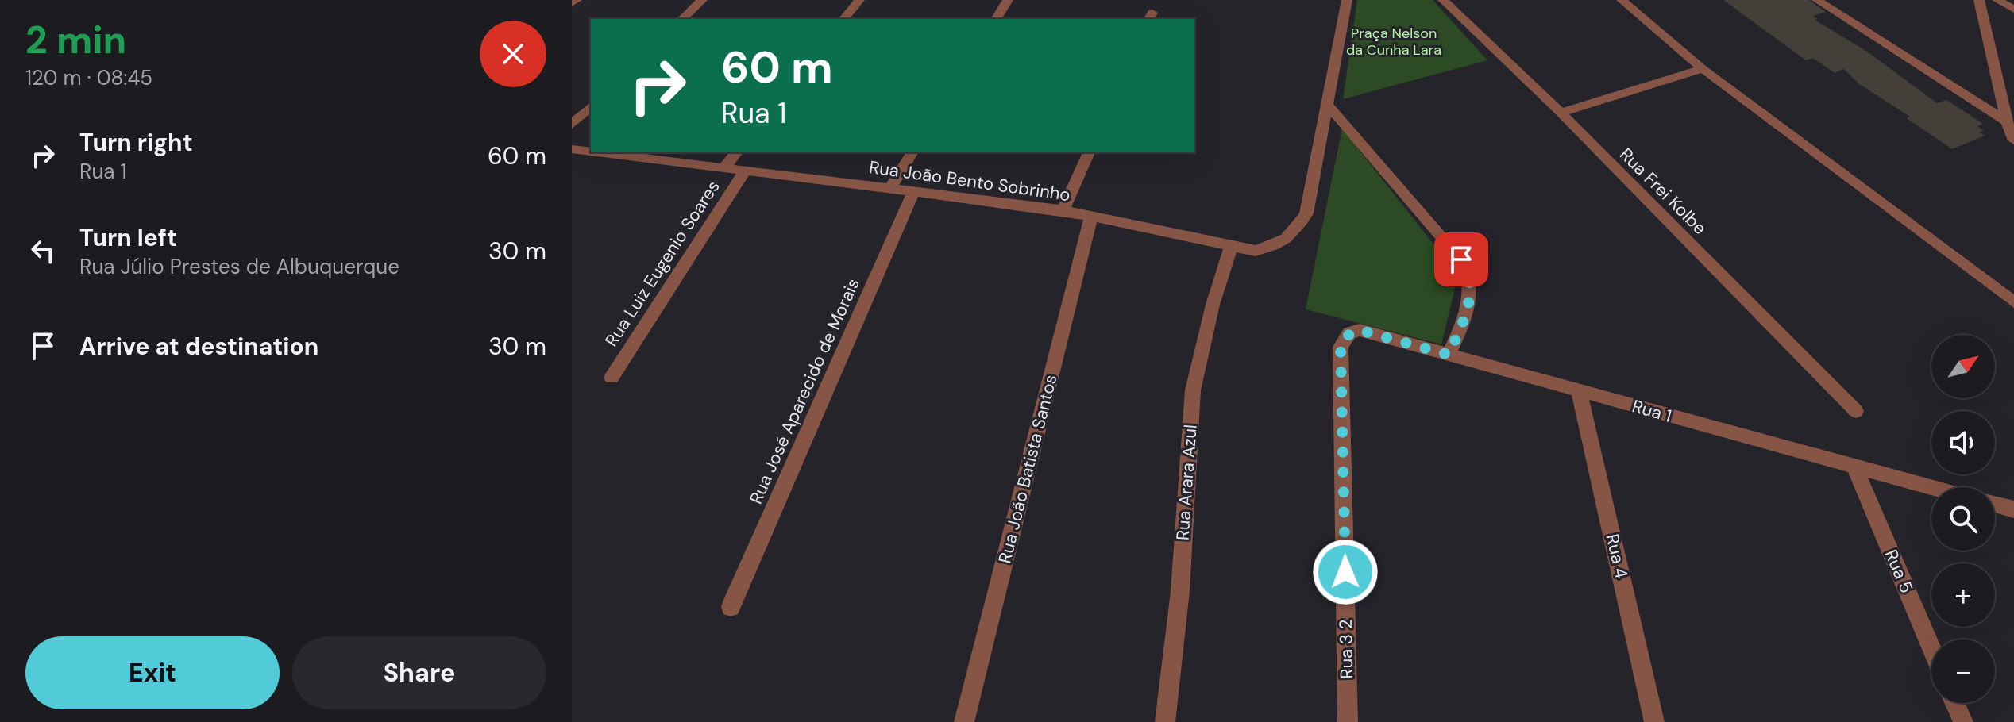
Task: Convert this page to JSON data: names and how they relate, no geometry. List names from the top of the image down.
{
  "streets": {
    "street": [
      "Rua João Bento Sobrinho",
      "Rua Frei Kolbe",
      "Rua Luiz Eugenio Soares",
      "Rua José Aparecido de Morais",
      "Rua 1",
      "Rua João Batista Santos",
      "Rua Arara Azul",
      "Rua 4",
      "Rua 5",
      "Rua 3 2"
    ]
  },
  "crossings": [
    ["Rua João Bento Sobrinho", "Rua Luiz Eugenio Soares"],
    ["Rua João Bento Sobrinho", "Rua José Aparecido de Morais"],
    ["Rua João Bento Sobrinho", "Rua João Batista Santos"],
    ["Rua João Bento Sobrinho", "Rua Arara Azul"],
    ["Rua 1", "Rua 4"],
    ["Rua 1", "Rua 5"],
    ["Rua 1", "Rua 3 2"]
  ],
  "parks": ["Praça Nelson da Cunha Lara"],
  "north": "top right",
  "page": {
    "heading": ["2 min", "120 m · 08:45"],
    "turn": ["60 m", "Rua 1"],
    "list": [
      {
        "name": "Turn right",
        "note": "Rua 1",
        "value": "60 m"
      },
      {
        "name": "Turn left",
        "note": "Rua Júlio Prestes de Albuquerque",
        "value": "30 m"
      },
      {
        "name": "Arrive at destination",
        "value": "30 m"
      }
    ],
    "map_buttons": ["+", "−"],
    "buttons": ["Exit", "Share"]
  }
}
